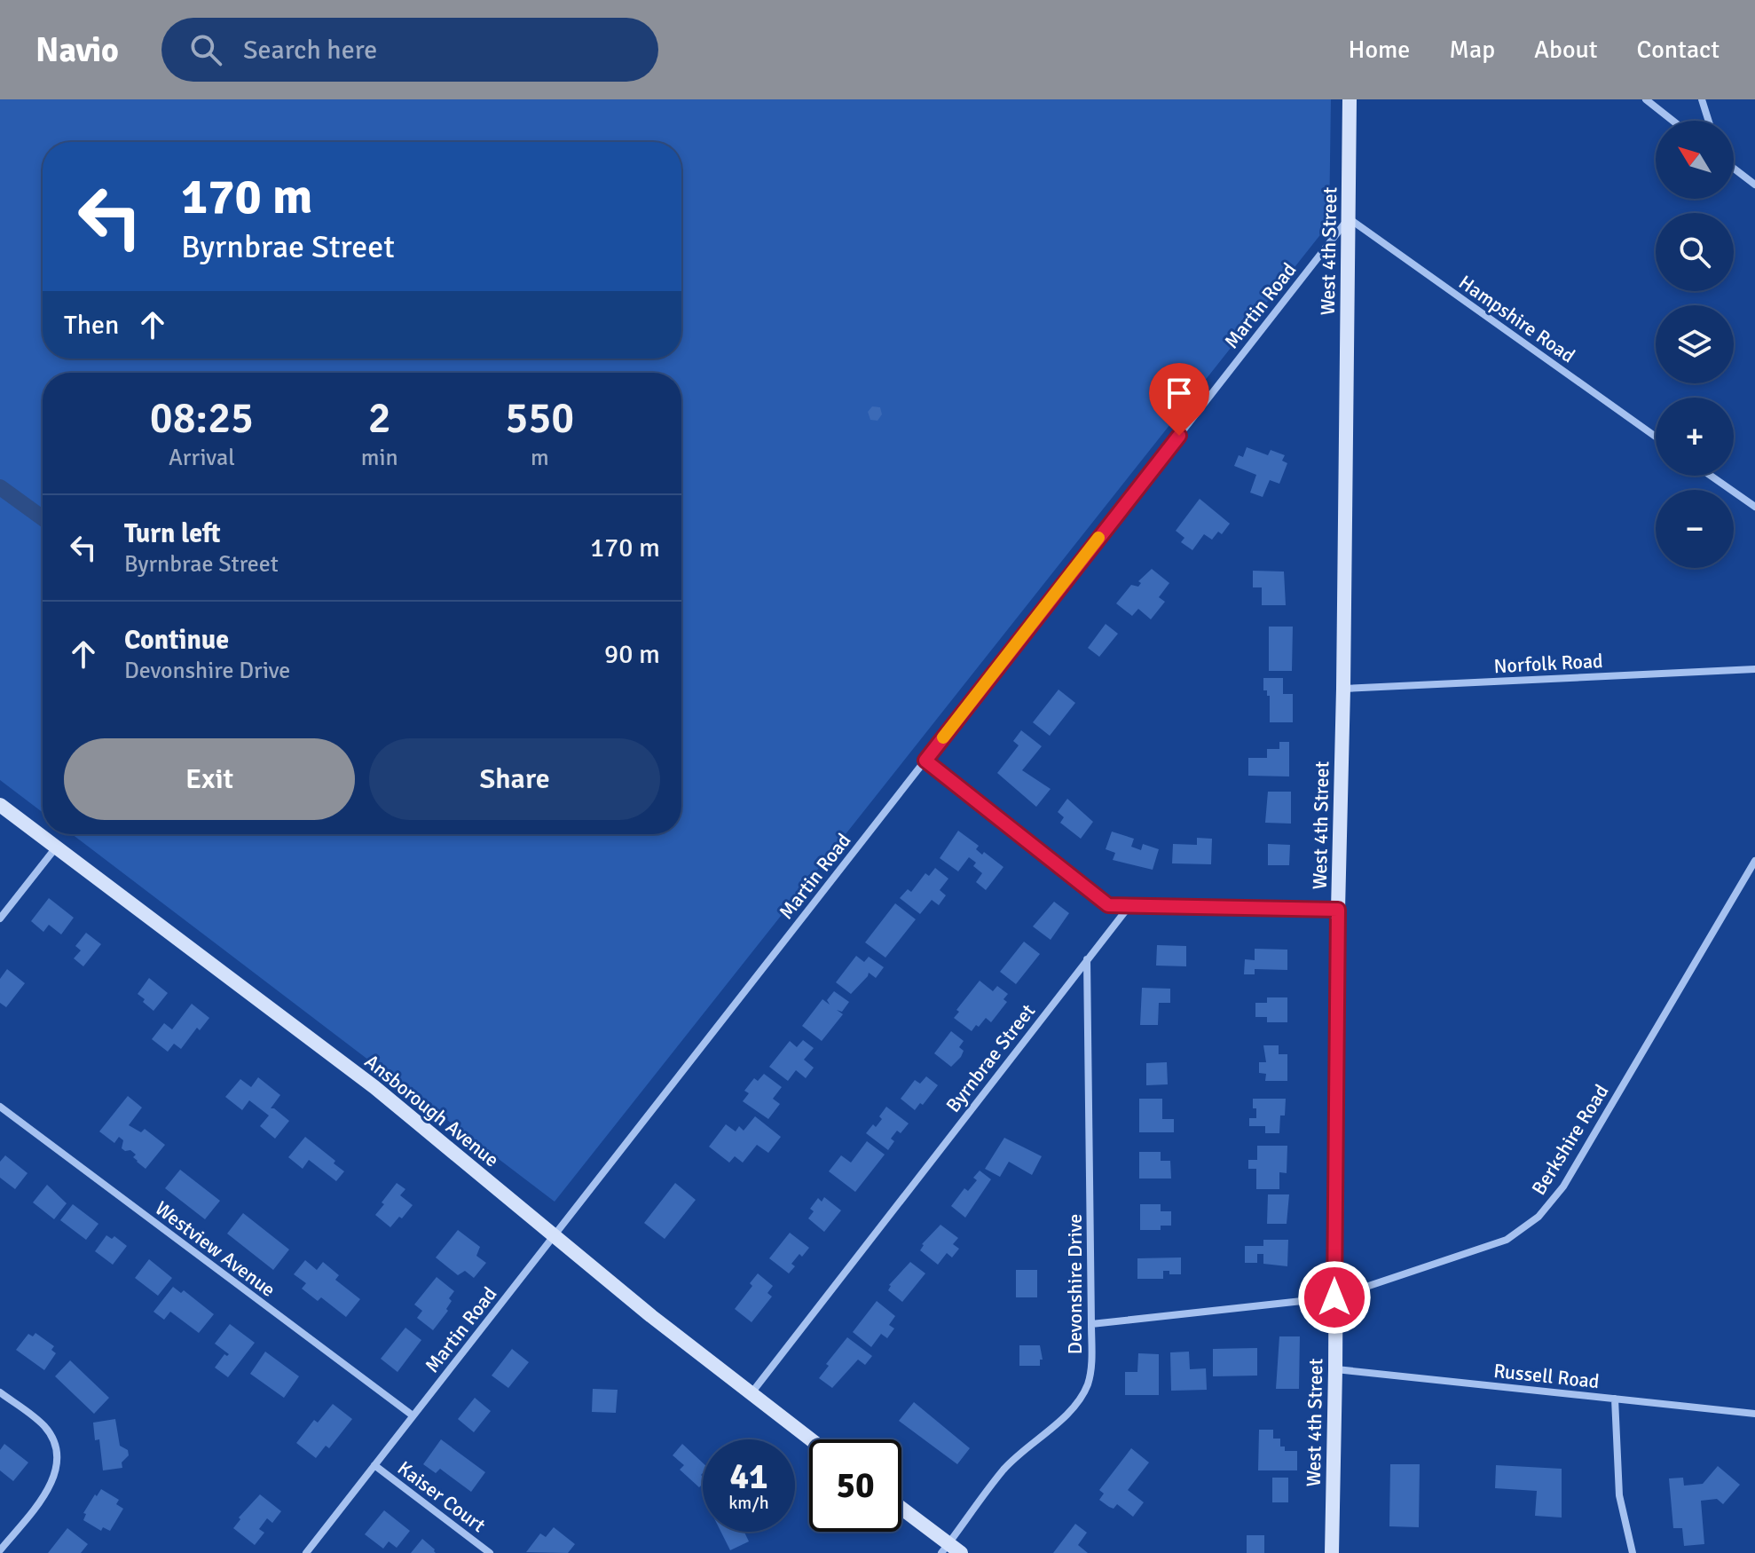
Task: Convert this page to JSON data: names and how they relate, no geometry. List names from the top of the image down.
{
  "streets": {
    "main road": ["West 4th Street", "Ansborough Avenue"],
    "street": [
      "Martin Road",
      "Hampshire Road",
      "Norfolk Road",
      "Byrnbrae Street",
      "Berkshire Road",
      "Westview Avenue",
      "Devonshire Drive",
      "Russell Road",
      "Kaiser Court"
    ]
  },
  "crossings": [
    ["West 4th Street", "Martin Road"],
    ["West 4th Street", "Hampshire Road"],
    ["West 4th Street", "Norfolk Road"],
    ["West 4th Street", "Berkshire Road"],
    ["West 4th Street", "Russell Road"],
    ["Martin Road", "Hampshire Road"],
    ["Martin Road", "Ansborough Avenue"],
    ["Martin Road", "Westview Avenue"],
    ["Martin Road", "Kaiser Court"],
    ["Byrnbrae Street", "Ansborough Avenue"],
    ["Byrnbrae Street", "Devonshire Drive"],
    ["Berkshire Road", "Devonshire Drive"]
  ],
  "north": "top left",
  "page": {
    "header": "Navio",
    "search": "Search here",
    "nav": [
      "Home",
      "Map",
      "About",
      "Contact"
    ],
    "map_buttons": ["+", "−"],
    "turn": ["170 m", "Byrnbrae Street"],
    "then": "Then",
    "eta": [
      "08:25",
      "Arrival",
      "2",
      "min",
      "550",
      "m"
    ],
    "list": [
      {
        "name": "Turn left",
        "note": "Byrnbrae Street",
        "value": "170 m"
      },
      {
        "name": "Continue",
        "note": "Devonshire Drive",
        "value": "90 m"
      }
    ],
    "buttons": ["Exit", "Share"],
    "speed": "41 km/h",
    "limit": "50"
  }
}
